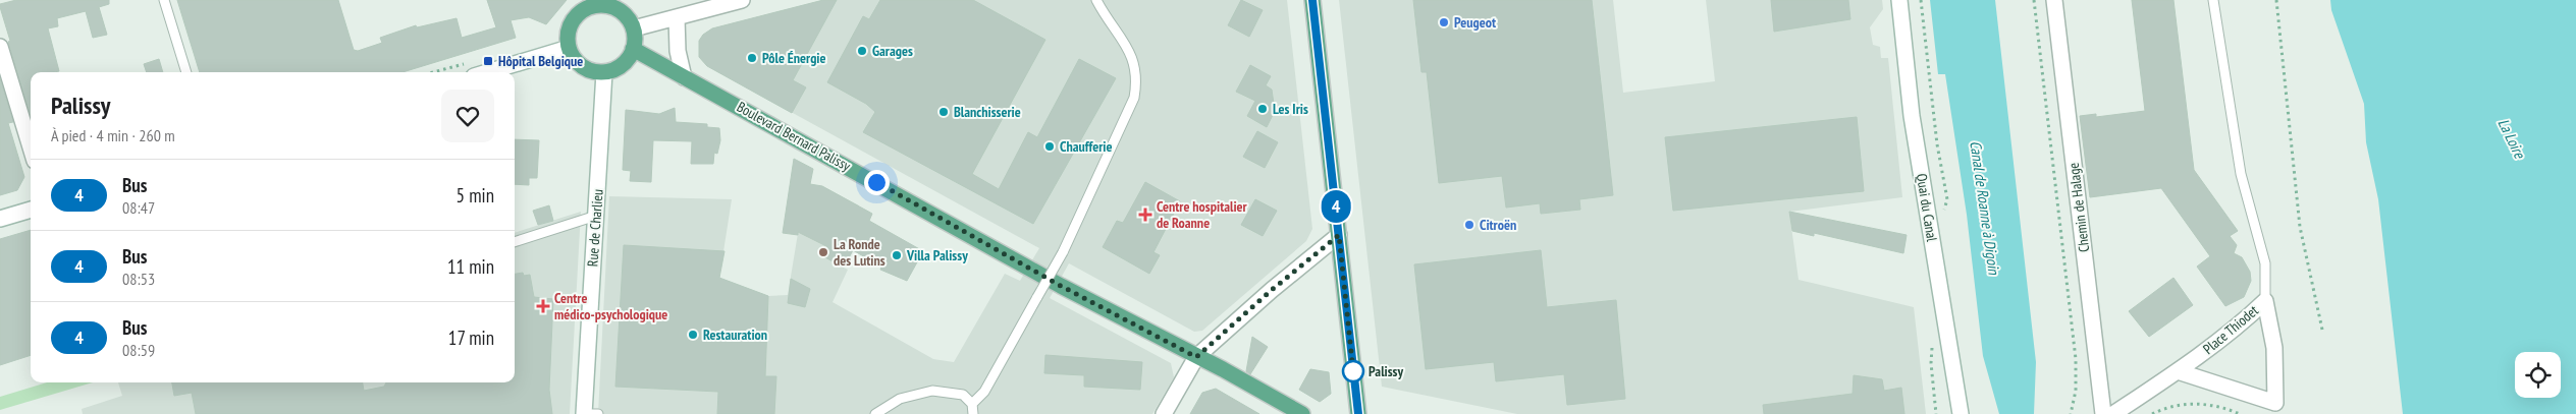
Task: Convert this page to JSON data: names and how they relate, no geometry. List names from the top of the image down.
{
  "streets": {
    "main road": ["Boulevard Bernard Palissy"],
    "street": [
      "Quai du Canal",
      "Chemin de Halage",
      "Rue de Charlieu",
      "Place Thiodet"
    ]
  },
  "crossings": [
    ["Boulevard Bernard Palissy", "Rue de Charlieu"]
  ],
  "water": ["La Loire", "Canal de Roanne à Digoin"],
  "places": {
    "other": [
      "Peugeot",
      "Garages",
      "Pôle Énergie",
      "Les Iris",
      "Blanchisserie",
      "Chaufferie",
      "Citroën",
      "La Ronde des Lutins",
      "Villa Palissy",
      "Restauration",
      "Palissy"
    ],
    "transit": ["Hôpital Belgique"],
    "health": ["Centre hospitalier de Roanne", "Centre médico-psychologique"]
  },
  "lines": ["bus line 4"],
  "page": {
    "on_map": "4",
    "heading": ["Palissy", "À pied · 4 min · 260 m"],
    "list": [
      {
        "mark": "4",
        "name": "Bus",
        "note": "08:47",
        "value": "5 min"
      },
      {
        "mark": "4",
        "name": "Bus",
        "note": "08:53",
        "value": "11 min"
      },
      {
        "mark": "4",
        "name": "Bus",
        "note": "08:59",
        "value": "17 min"
      }
    ]
  }
}
